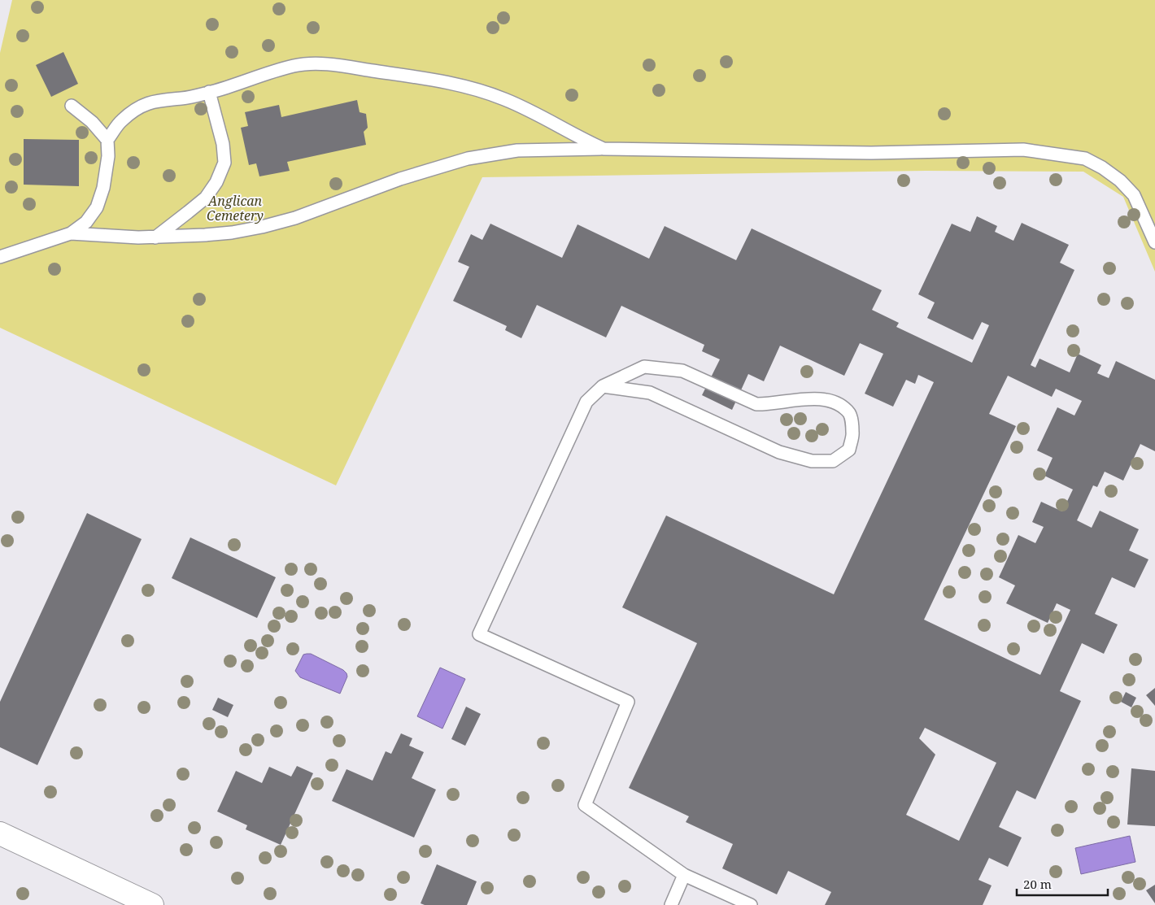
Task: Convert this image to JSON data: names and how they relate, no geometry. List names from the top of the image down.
{
  "parks": ["Anglican Cemetery"],
  "scale_bar": "20 m"
}
